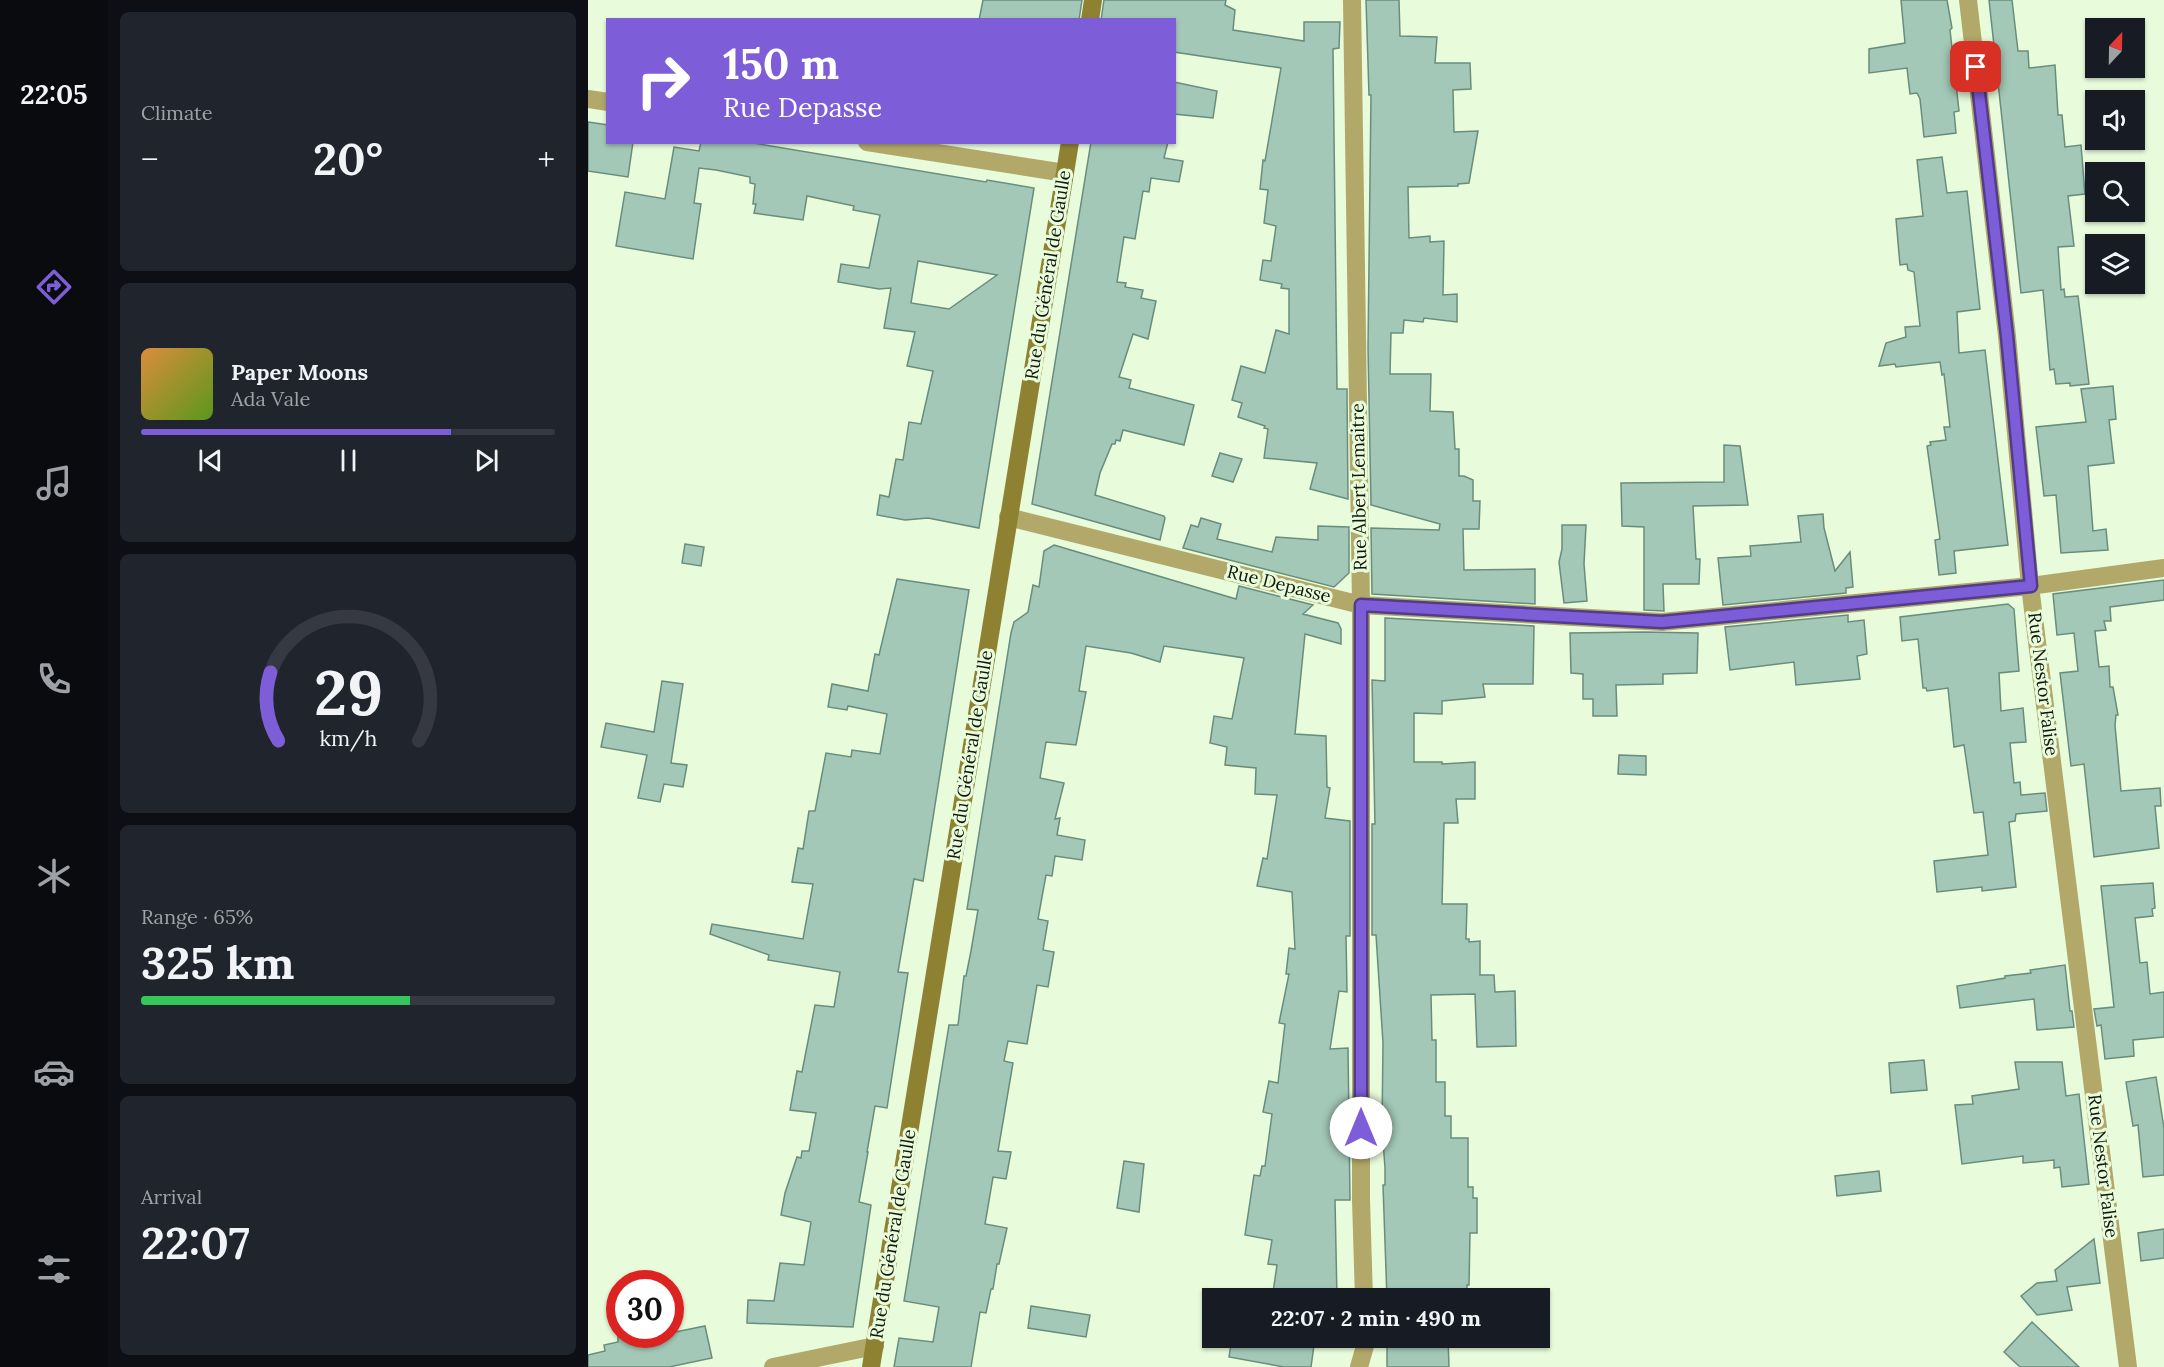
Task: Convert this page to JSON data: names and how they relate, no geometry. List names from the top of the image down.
{
  "streets": {
    "main road": ["Rue du Général de Gaulle"],
    "street": ["Rue Albert Lemaitre", "Rue Depasse", "Rue Nestor Falise"]
  },
  "crossings": [
    ["Rue du Général de Gaulle", "Rue Depasse"],
    ["Rue Albert Lemaitre", "Rue Depasse"],
    ["Rue Depasse", "Rue Nestor Falise"]
  ],
  "north": "top",
  "page": {
    "tabs": "22:05",
    "tile": [
      "Climate",
      ["Range · 65%", "325 km"],
      ["Arrival", "22:07"]
    ],
    "turn": ["150 m", "Rue Depasse"],
    "heat": ["−", "20°", "+"],
    "song": ["Paper Moons", "Ada Vale"],
    "limit": "30",
    "trip": "22:07 · 2 min · 490 m",
    "gauge": ["29", "km/h"]
  }
}
